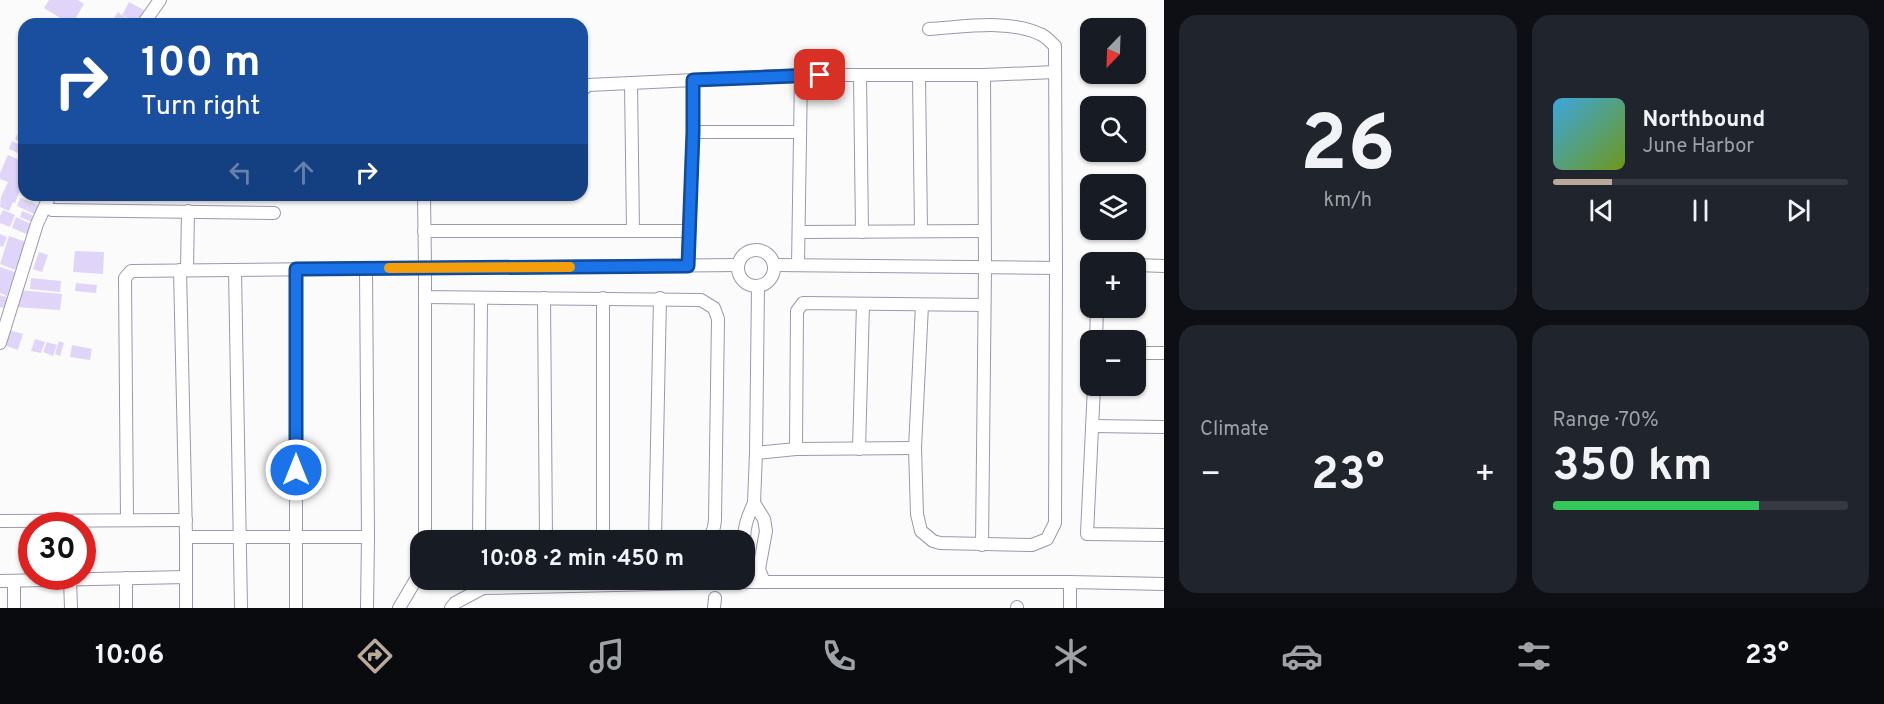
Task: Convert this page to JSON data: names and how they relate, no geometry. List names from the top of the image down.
{
  "north": "bottom left",
  "page": {
    "tile": [
      ["26", "km/h"],
      "Climate",
      ["Range · 70%", "350 km"]
    ],
    "map_buttons": ["+", "−"],
    "turn": ["100 m", "Turn right"],
    "song": ["Northbound", "June Harbor"],
    "heat": ["−", "23°", "+"],
    "limit": "30",
    "trip": "10:08 · 2 min · 450 m",
    "tabs": ["10:06", "23°"]
  }
}
